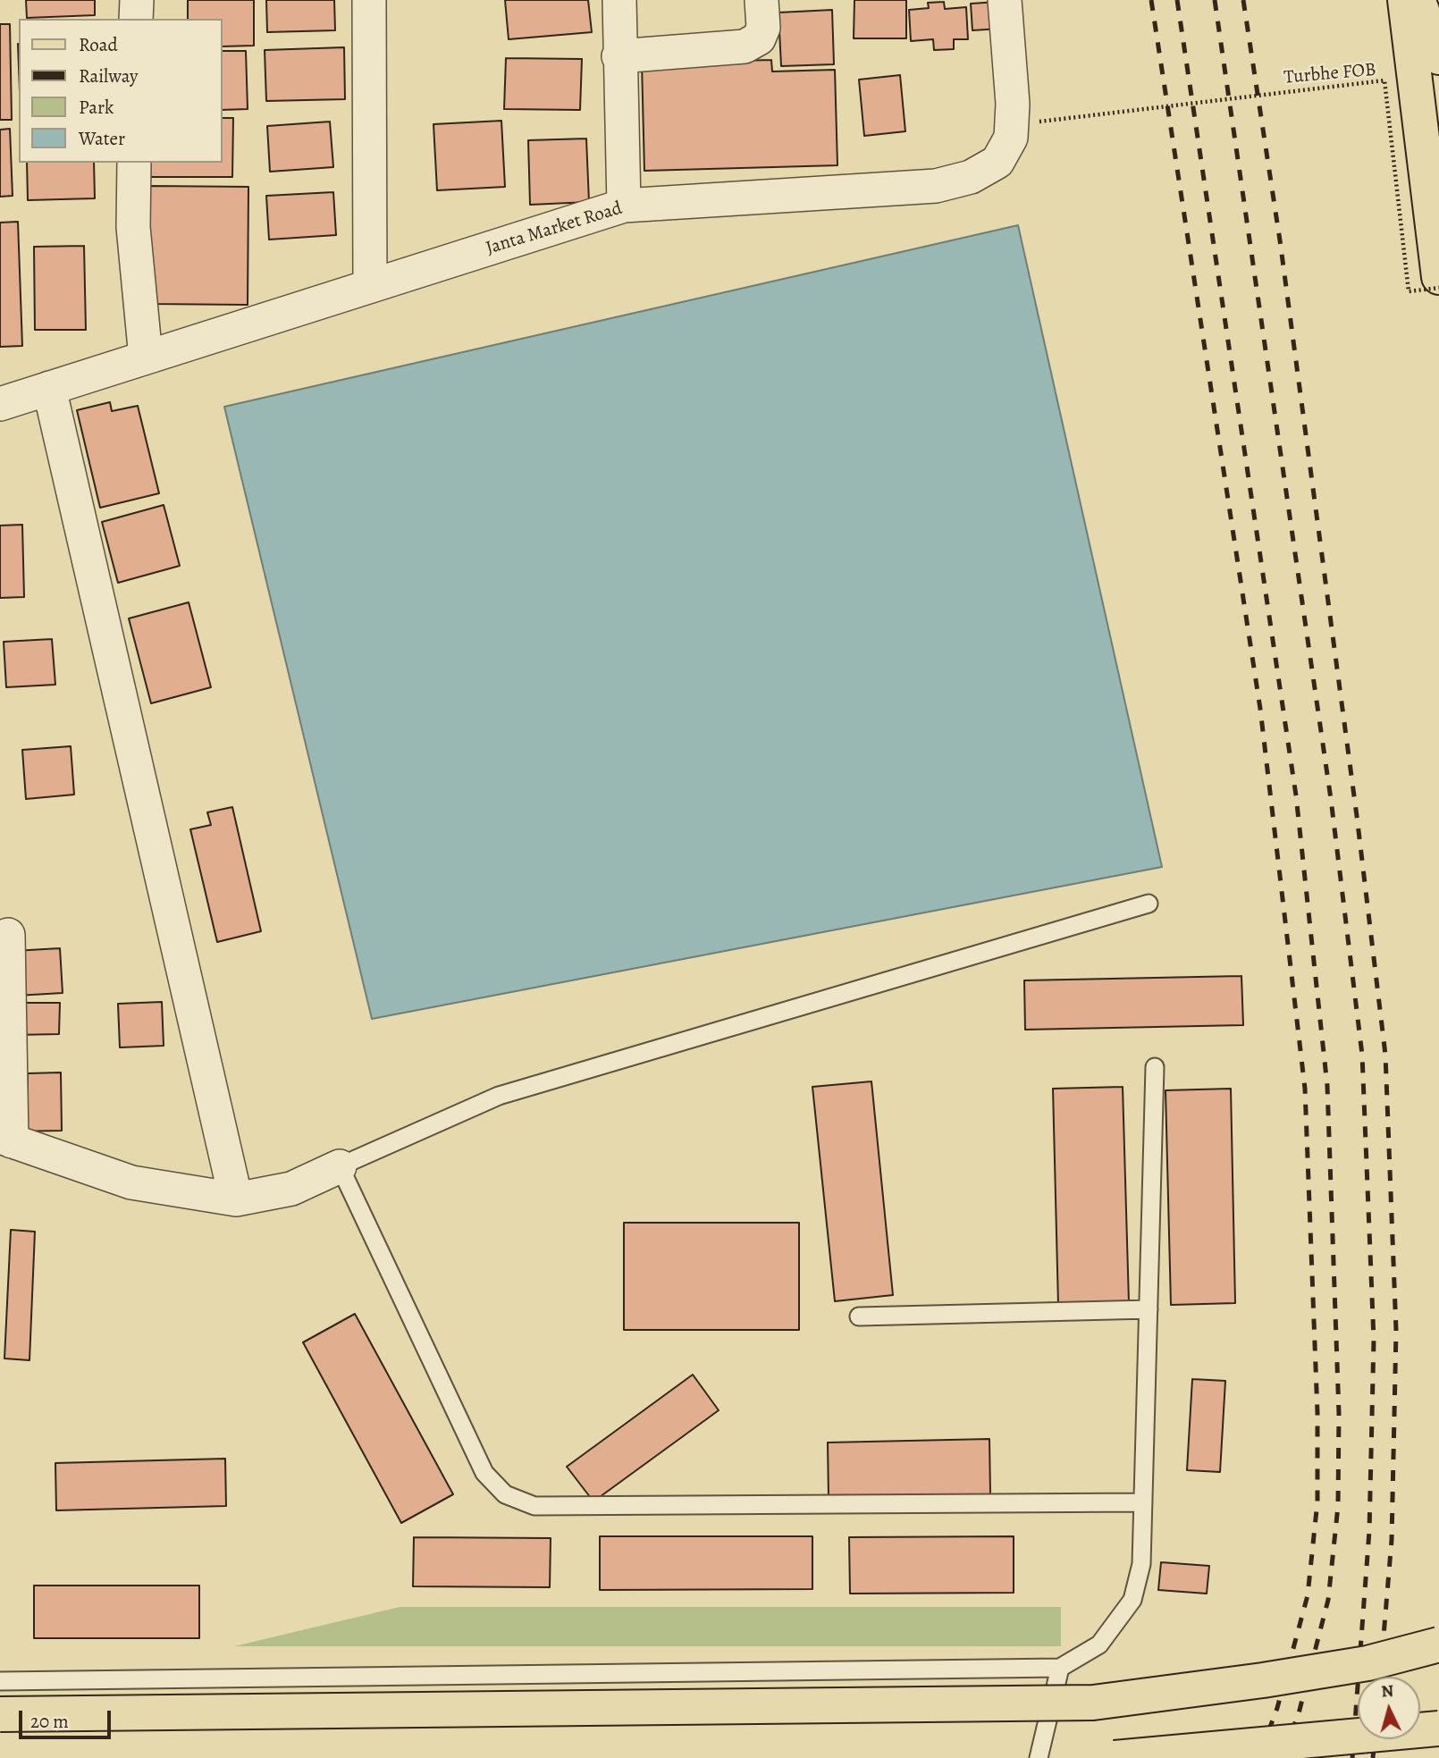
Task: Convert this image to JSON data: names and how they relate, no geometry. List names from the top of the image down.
{
  "streets": {
    "street": ["Janta Market Road"],
    "path": ["Turbhe FOB"]
  },
  "legend": [
    "Road",
    "Railway",
    "Park",
    "Water"
  ],
  "scale_bar": "20 m",
  "north": "top"
}
